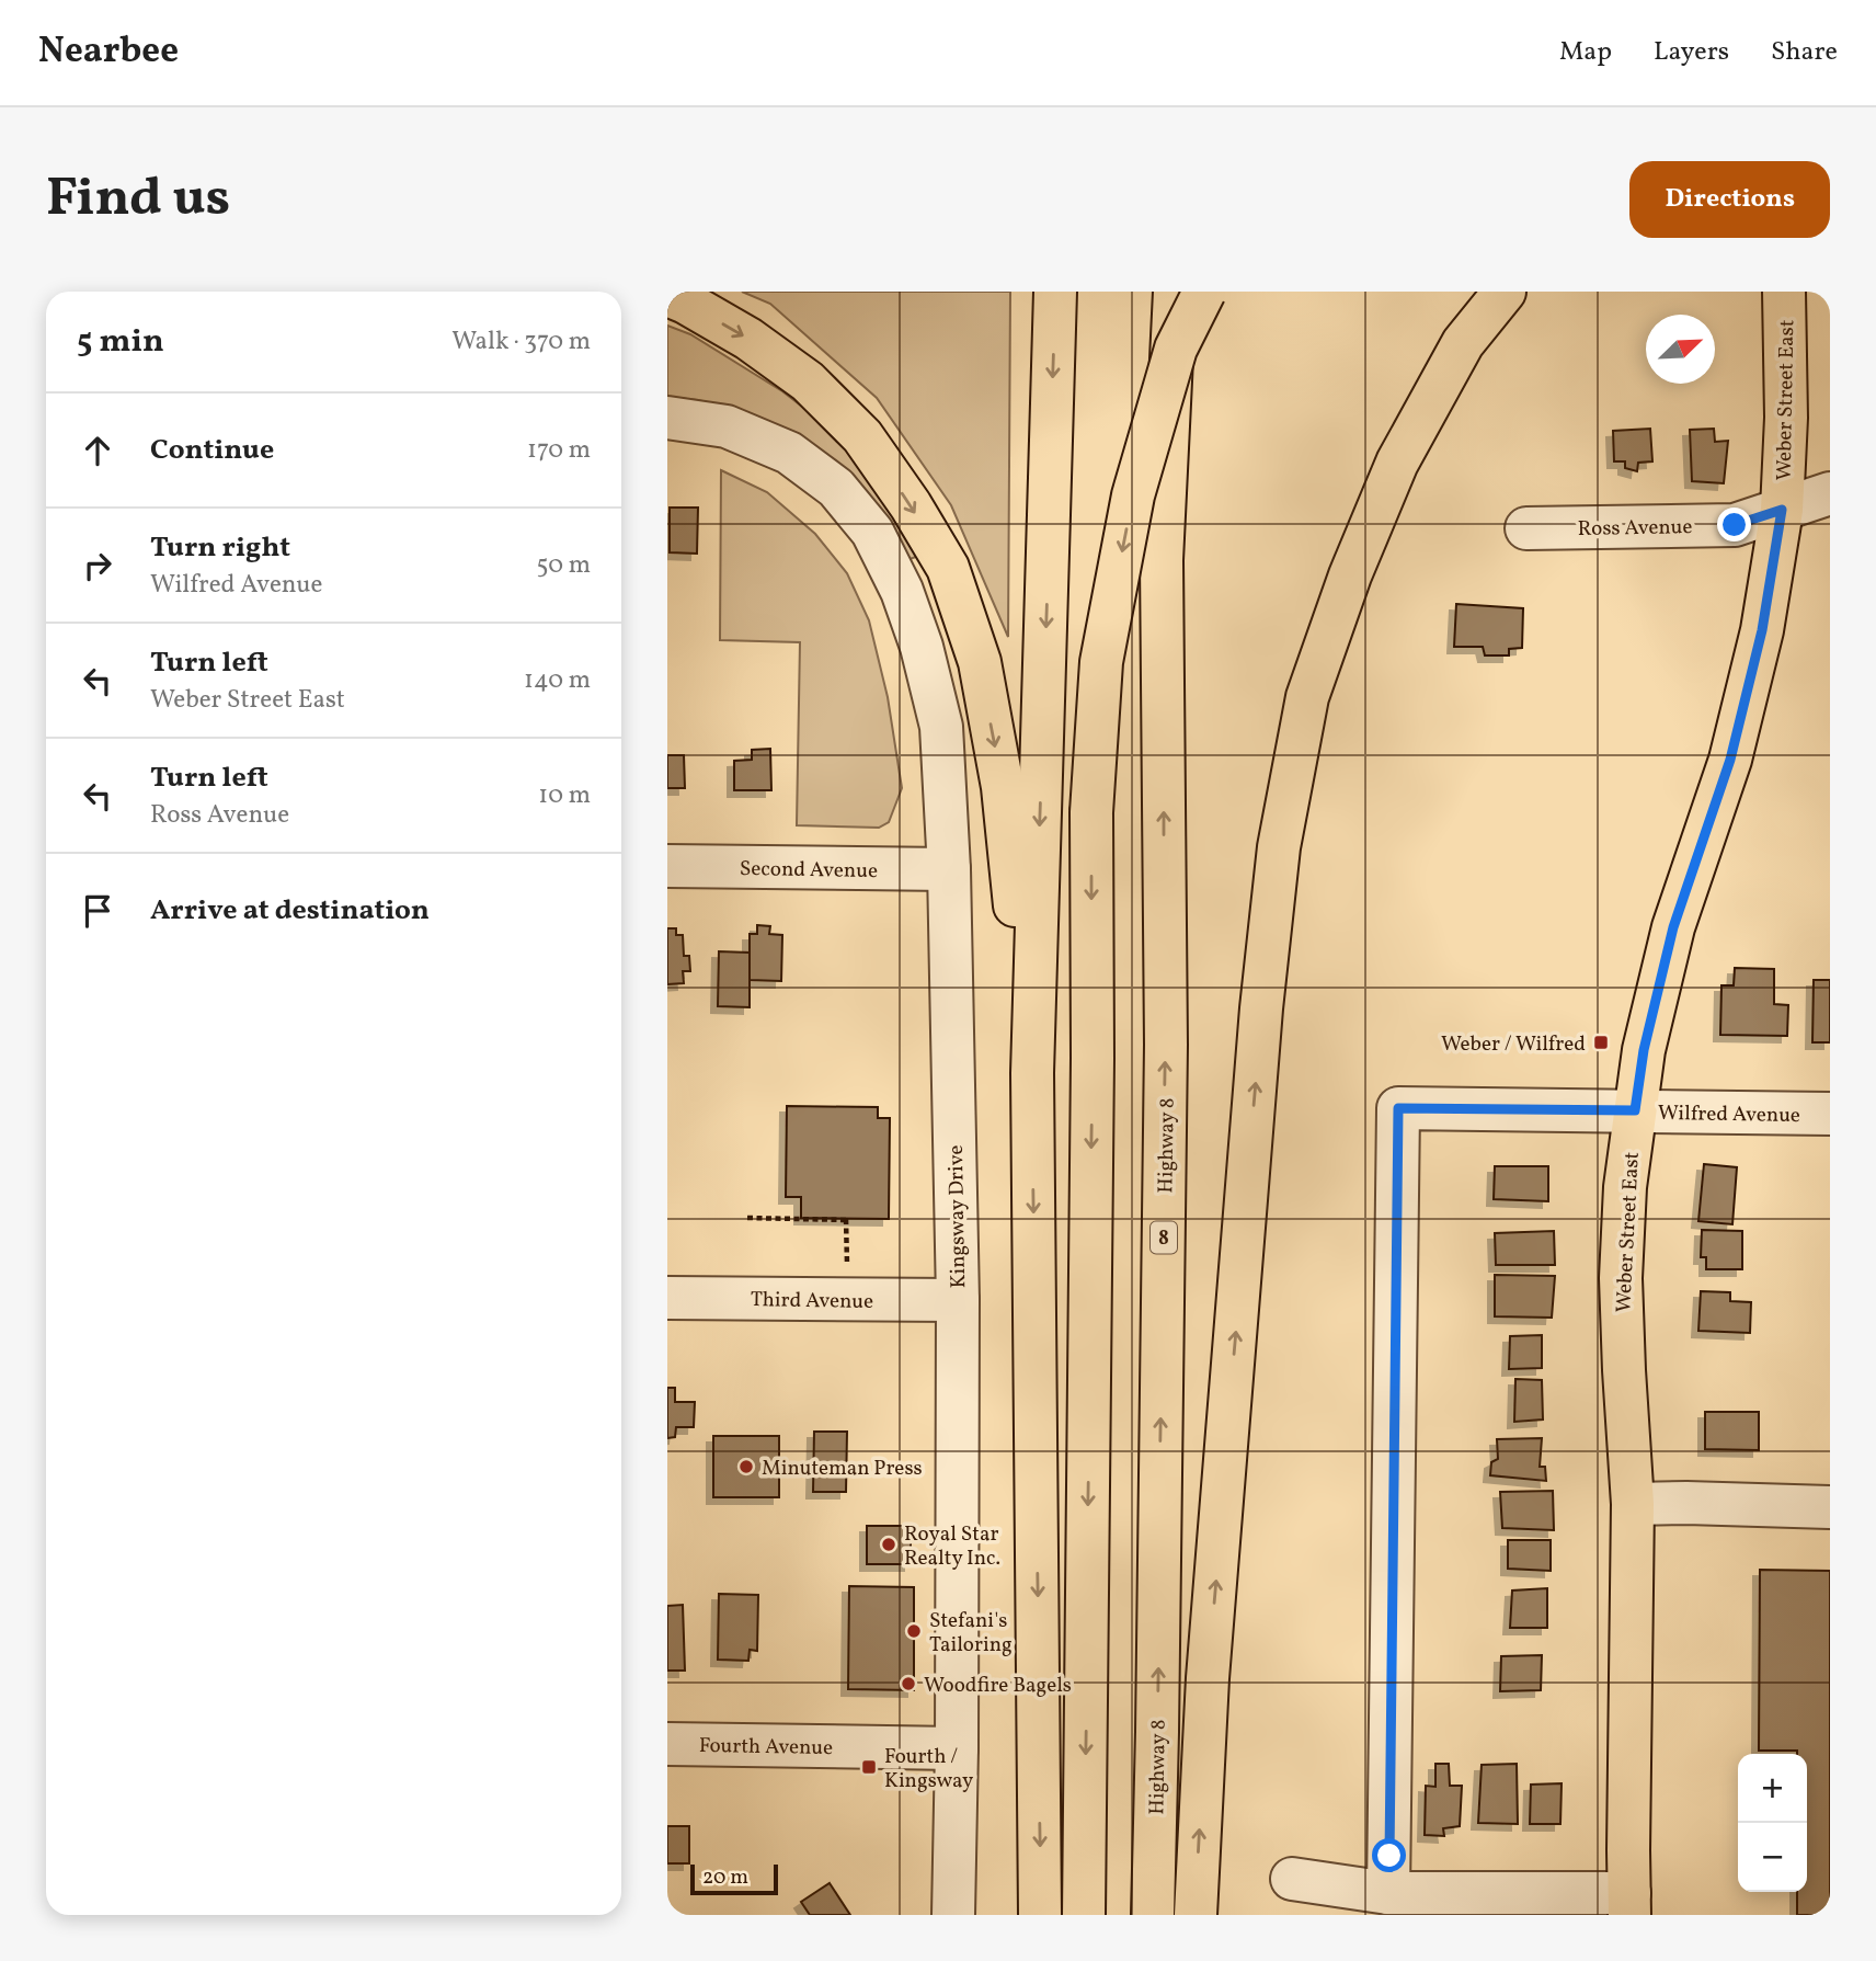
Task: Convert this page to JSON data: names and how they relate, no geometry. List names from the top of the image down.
{
  "streets": {
    "main road": ["Weber Street East", "Highway 8", "8"],
    "street": [
      "Ross Avenue",
      "Second Avenue",
      "Wilfred Avenue",
      "Kingsway Drive",
      "Third Avenue",
      "Fourth Avenue"
    ]
  },
  "crossings": [
    ["Weber Street East", "Ross Avenue"],
    ["Weber Street East", "Wilfred Avenue"],
    ["Second Avenue", "Kingsway Drive"],
    ["Kingsway Drive", "Third Avenue"],
    ["Kingsway Drive", "Fourth Avenue"]
  ],
  "places": {
    "transit": ["Weber / Wilfred", "Fourth / Kingsway"],
    "other": [
      "Minuteman Press",
      "Royal Star Realty Inc.",
      "Stefani's Tailoring",
      "Woodfire Bagels"
    ]
  },
  "scale_bar": "20 m",
  "north": "top right",
  "page": {
    "header": "Nearbee",
    "nav": ["Map", "Layers", "Share"],
    "buttons": "Directions",
    "title": "Find us",
    "heading": ["5 min", "Walk · 370 m"],
    "list": [
      ["Continue", "170 m"],
      ["Turn right", "Wilfred Avenue", "50 m"],
      ["Turn left", "Weber Street East", "140 m"],
      ["Turn left", "Ross Avenue", "10 m"],
      "Arrive at destination"
    ],
    "map_buttons": ["+", "−"],
    "scale": "20 m"
  }
}
